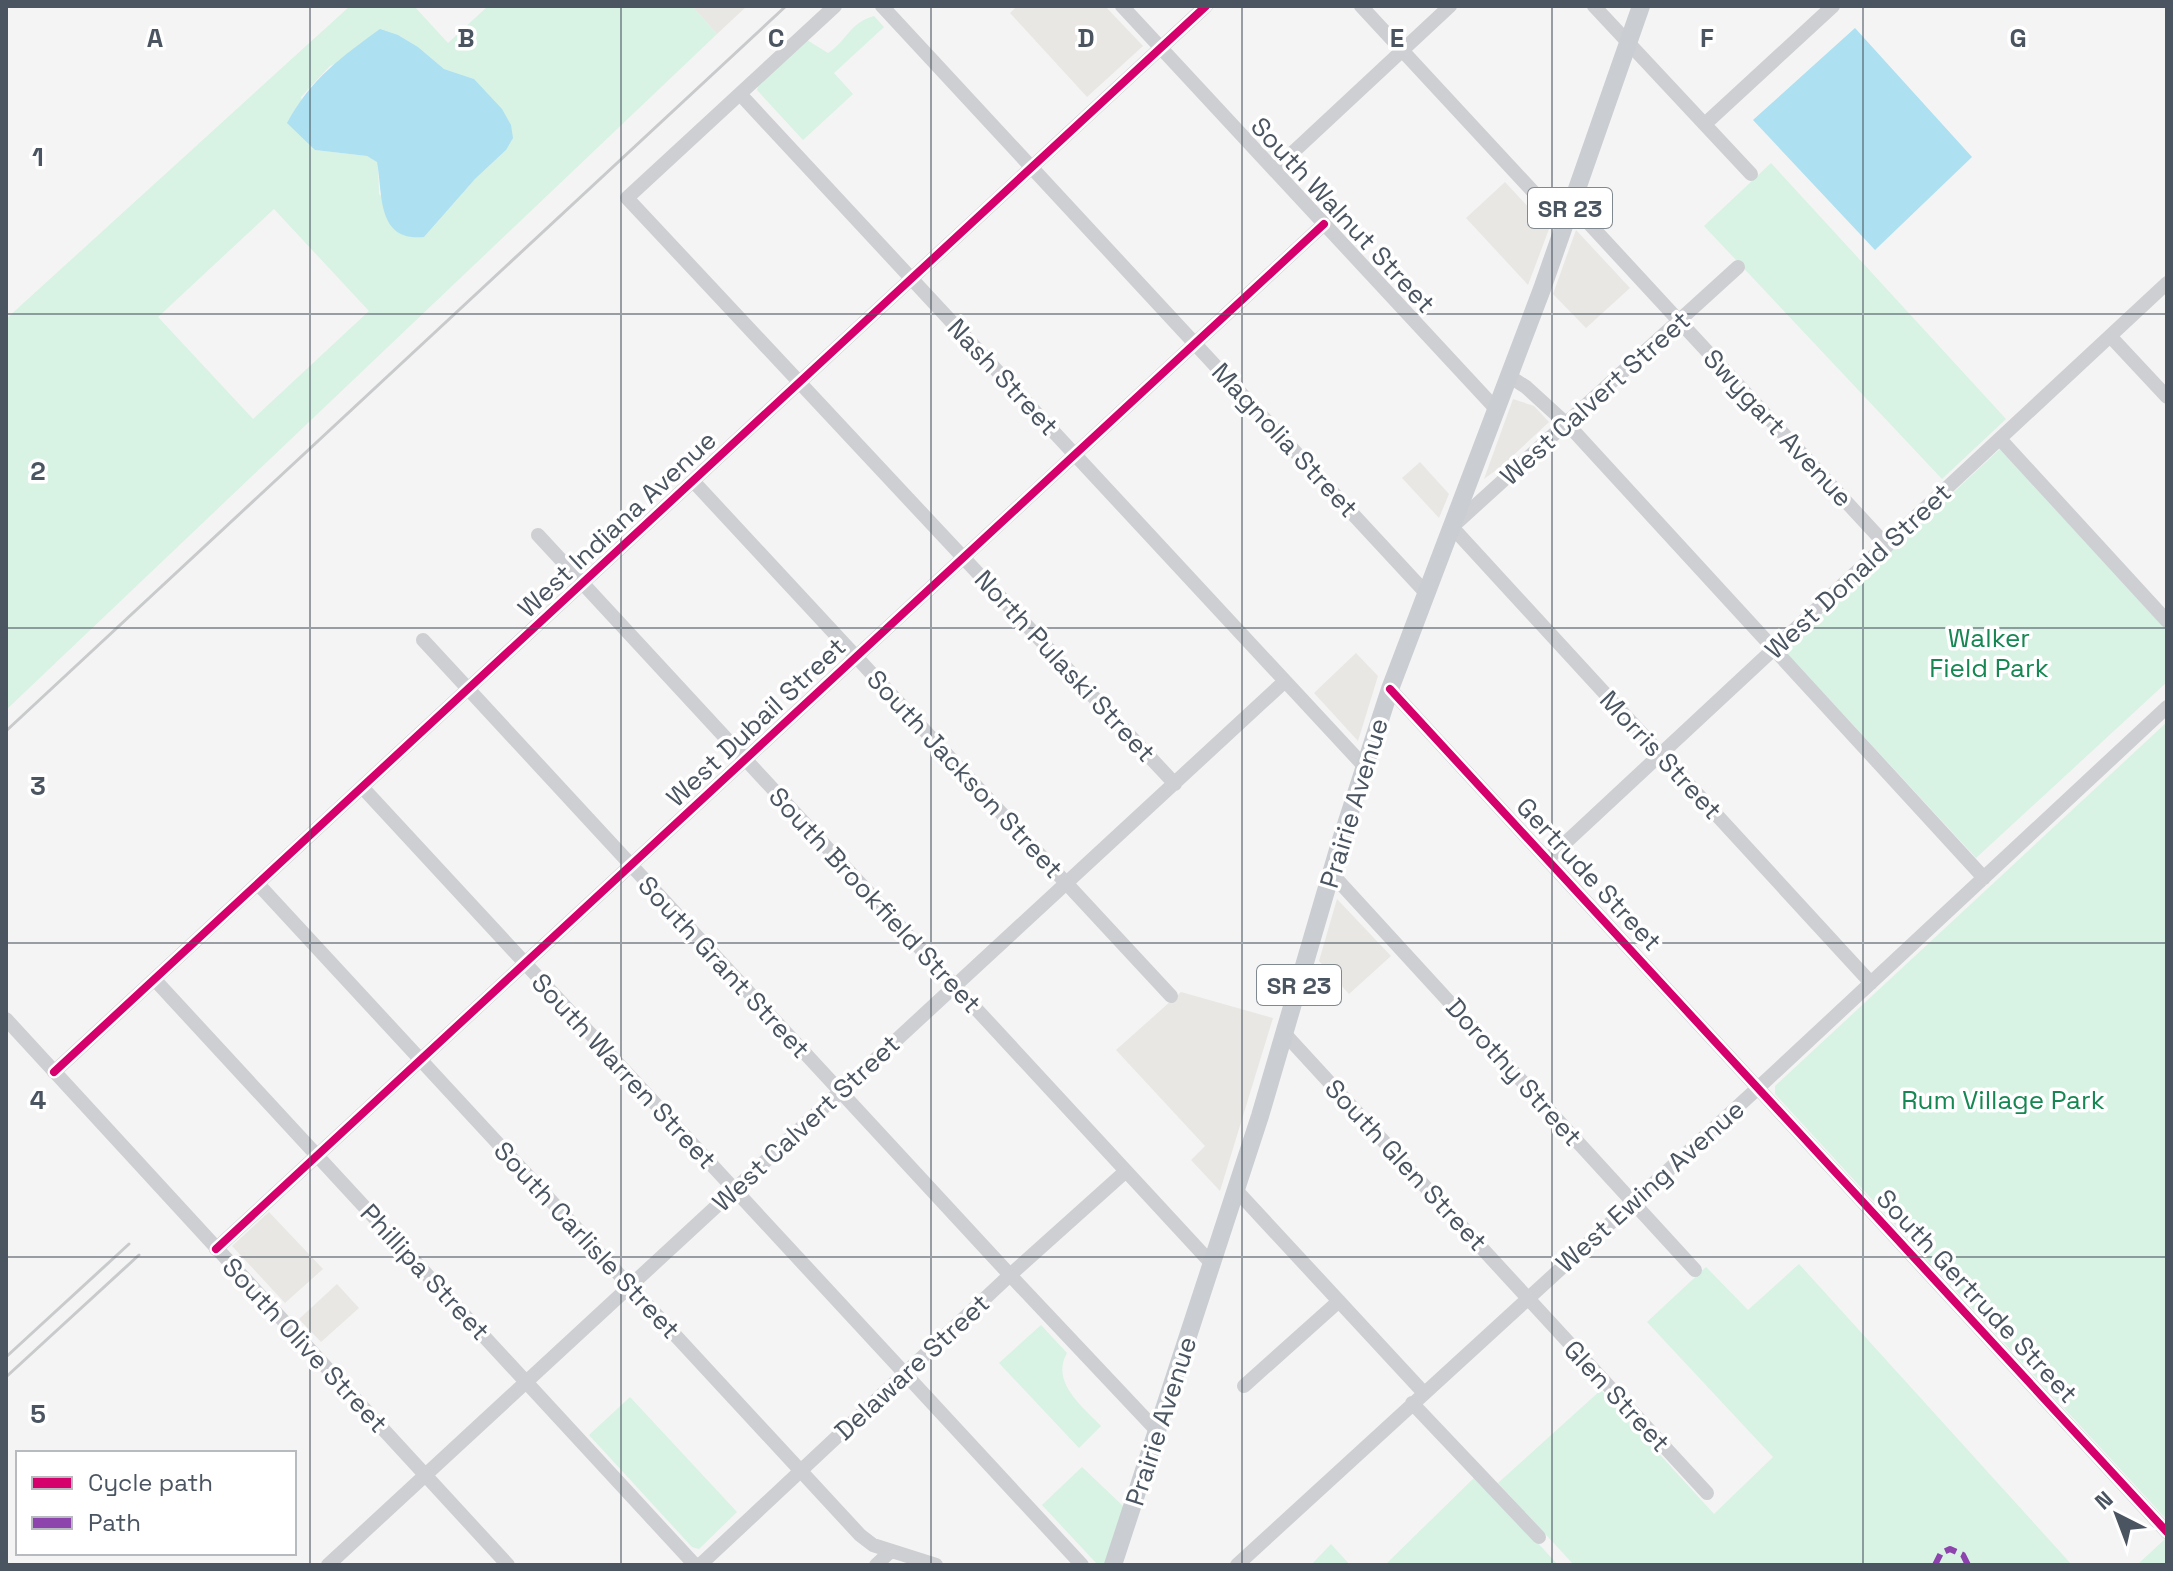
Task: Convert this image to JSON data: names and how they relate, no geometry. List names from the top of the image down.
{
  "streets": {
    "main road": ["SR 23", "Prairie Avenue"],
    "street": [
      "South Walnut Street",
      "Nash Street",
      "West Calvert Street",
      "Swygart Avenue",
      "Magnolia Street",
      "West Indiana Avenue",
      "West Donald Street",
      "North Pulaski Street",
      "West Dubail Street",
      "Morris Street",
      "South Jackson Street",
      "Gertrude Street",
      "South Brookfield Street",
      "South Grant Street",
      "South Warren Street",
      "Dorothy Street",
      "South Glen Street",
      "West Ewing Avenue",
      "South Carlisle Street",
      "Phillipa Street",
      "South Gertrude Street",
      "South Olive Street",
      "Delaware Street",
      "Glen Street"
    ]
  },
  "crossings": [
    ["South Walnut Street", "West Indiana Avenue"],
    ["South Walnut Street", "West Dubail Street"],
    ["South Walnut Street", "Prairie Avenue"],
    ["Nash Street", "West Calvert Street"],
    ["Nash Street", "West Indiana Avenue"],
    ["Nash Street", "North Pulaski Street"],
    ["Nash Street", "West Dubail Street"],
    ["Nash Street", "Prairie Avenue"],
    ["West Calvert Street", "Swygart Avenue"],
    ["West Calvert Street", "North Pulaski Street"],
    ["West Calvert Street", "Morris Street"],
    ["West Calvert Street", "South Jackson Street"],
    ["West Calvert Street", "Prairie Avenue"],
    ["West Calvert Street", "South Brookfield Street"],
    ["West Calvert Street", "South Grant Street"],
    ["West Calvert Street", "South Warren Street"],
    ["West Calvert Street", "South Carlisle Street"],
    ["West Calvert Street", "Phillipa Street"],
    ["West Calvert Street", "South Olive Street"],
    ["Swygart Avenue", "West Donald Street"],
    ["Swygart Avenue", "Prairie Avenue"],
    ["Magnolia Street", "West Indiana Avenue"],
    ["Magnolia Street", "West Dubail Street"],
    ["Magnolia Street", "Prairie Avenue"],
    ["West Indiana Avenue", "North Pulaski Street"],
    ["West Indiana Avenue", "South Jackson Street"],
    ["West Indiana Avenue", "South Brookfield Street"],
    ["West Indiana Avenue", "South Grant Street"],
    ["West Indiana Avenue", "South Warren Street"],
    ["West Indiana Avenue", "South Carlisle Street"],
    ["West Indiana Avenue", "Phillipa Street"],
    ["West Indiana Avenue", "South Olive Street"],
    ["West Donald Street", "Morris Street"],
    ["West Donald Street", "Gertrude Street"],
    ["North Pulaski Street", "West Dubail Street"],
    ["West Dubail Street", "South Jackson Street"],
    ["West Dubail Street", "South Brookfield Street"],
    ["West Dubail Street", "South Grant Street"],
    ["West Dubail Street", "South Warren Street"],
    ["West Dubail Street", "South Carlisle Street"],
    ["West Dubail Street", "Phillipa Street"],
    ["West Dubail Street", "South Olive Street"],
    ["Morris Street", "Prairie Avenue"],
    ["Morris Street", "West Ewing Avenue"],
    ["Prairie Avenue", "Gertrude Street"],
    ["Prairie Avenue", "South Brookfield Street"],
    ["Prairie Avenue", "South Grant Street"],
    ["Prairie Avenue", "Dorothy Street"],
    ["Prairie Avenue", "South Glen Street"],
    ["Gertrude Street", "West Ewing Avenue"],
    ["Gertrude Street", "South Gertrude Street"],
    ["South Brookfield Street", "Delaware Street"],
    ["South Grant Street", "Delaware Street"],
    ["South Warren Street", "Delaware Street"],
    ["Dorothy Street", "West Ewing Avenue"],
    ["South Glen Street", "West Ewing Avenue"],
    ["South Glen Street", "Glen Street"],
    ["West Ewing Avenue", "South Gertrude Street"],
    ["West Ewing Avenue", "Glen Street"],
    ["South Carlisle Street", "Delaware Street"],
    ["Phillipa Street", "Delaware Street"]
  ],
  "parks": ["Walker Field Park", "Rum Village Park"],
  "legend": ["Cycle path", "Path"],
  "north": "top left",
  "grid": {
    "columns": [
      "A",
      "B",
      "C",
      "D",
      "E",
      "F",
      "G"
    ],
    "rows": [
      "1",
      "2",
      "3",
      "4",
      "5"
    ]
  }
}
